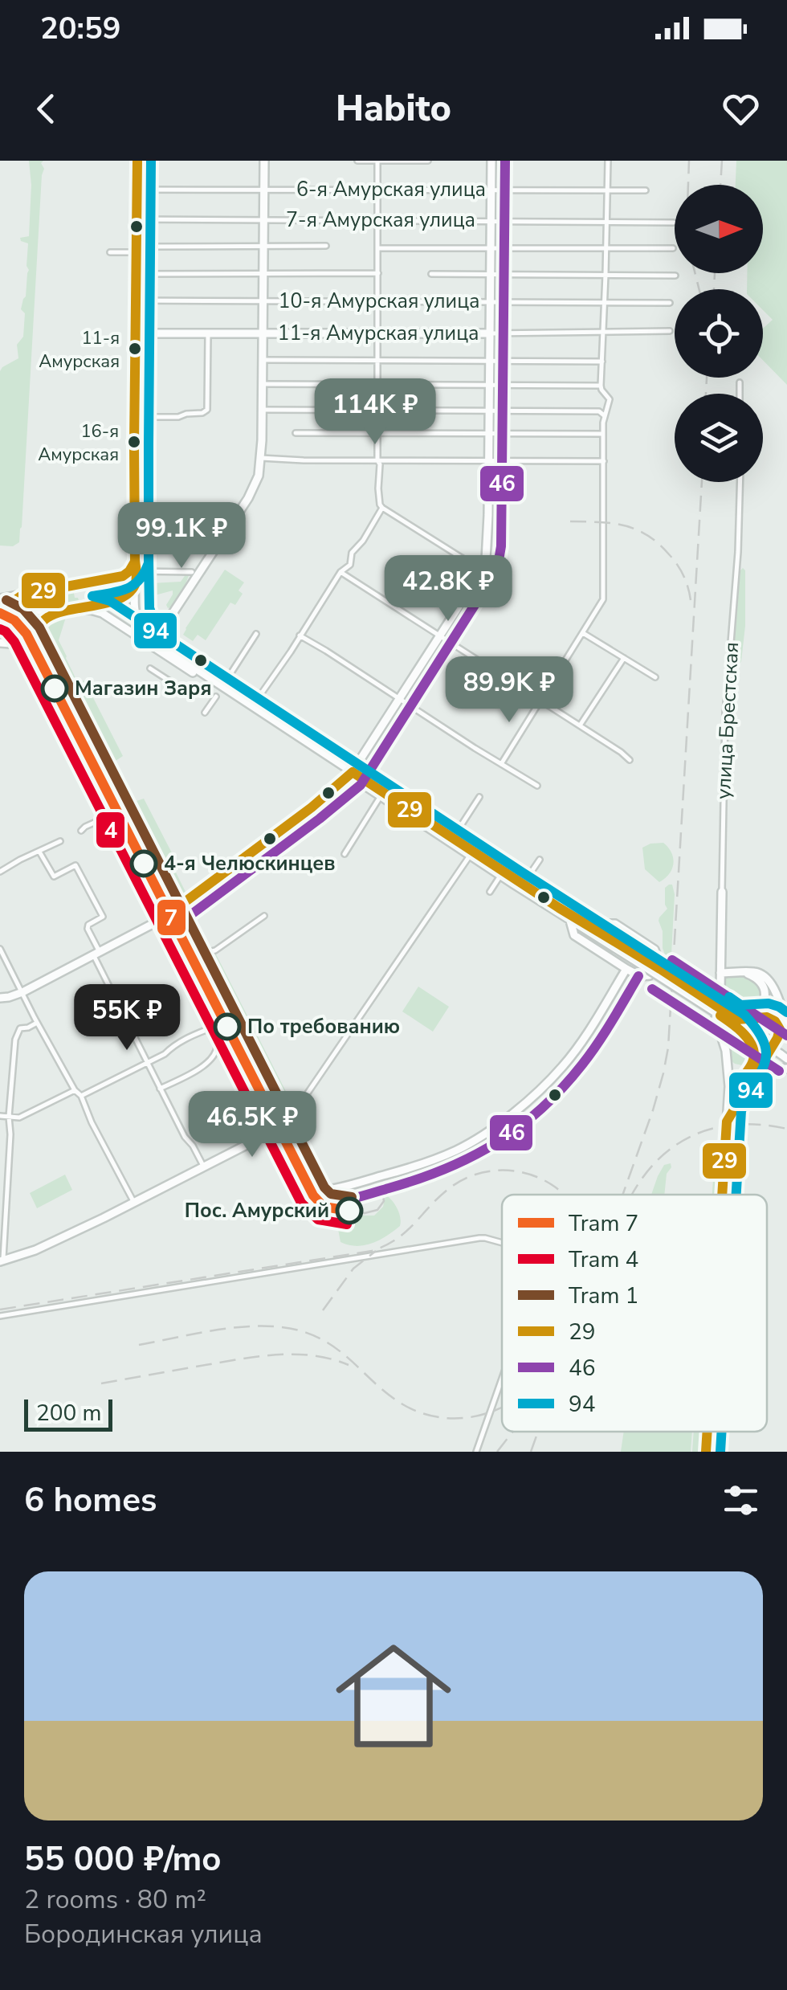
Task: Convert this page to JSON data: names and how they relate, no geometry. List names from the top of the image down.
{
  "streets": {
    "main road": ["11-я Амурская улица", "улица Брестская"],
    "street": ["6-я Амурская улица", "7-я Амурская улица", "10-я Амурская улица"]
  },
  "places": [
    "11-я Амурская",
    "16-я Амурская",
    "Магазин Заря",
    "4-я Челюскинцев",
    "По требованию",
    "Пос. Амурский"
  ],
  "lines": [
    "transit line 29",
    "transit line 46",
    "transit line 94",
    "tram line 1",
    "tram line 7",
    "tram line 4"
  ],
  "legend": [
    "Tram 7",
    "Tram 4",
    "Tram 1",
    "29",
    "46",
    "94"
  ],
  "scale_bar": "200 m",
  "north": "right",
  "page": {
    "status": "20:59",
    "header": "Habito",
    "price": [
      "114K ₽",
      "99.1K ₽",
      "42.8K ₽",
      "89.9K ₽",
      "55K ₽",
      "46.5K ₽"
    ],
    "scale": "200 m",
    "heading": "6 homes",
    "list": [
      {
        "name": "55 000 ₽/mo",
        "note": "2 rooms · 80 m² · Бородинская улица"
      }
    ]
  }
}
